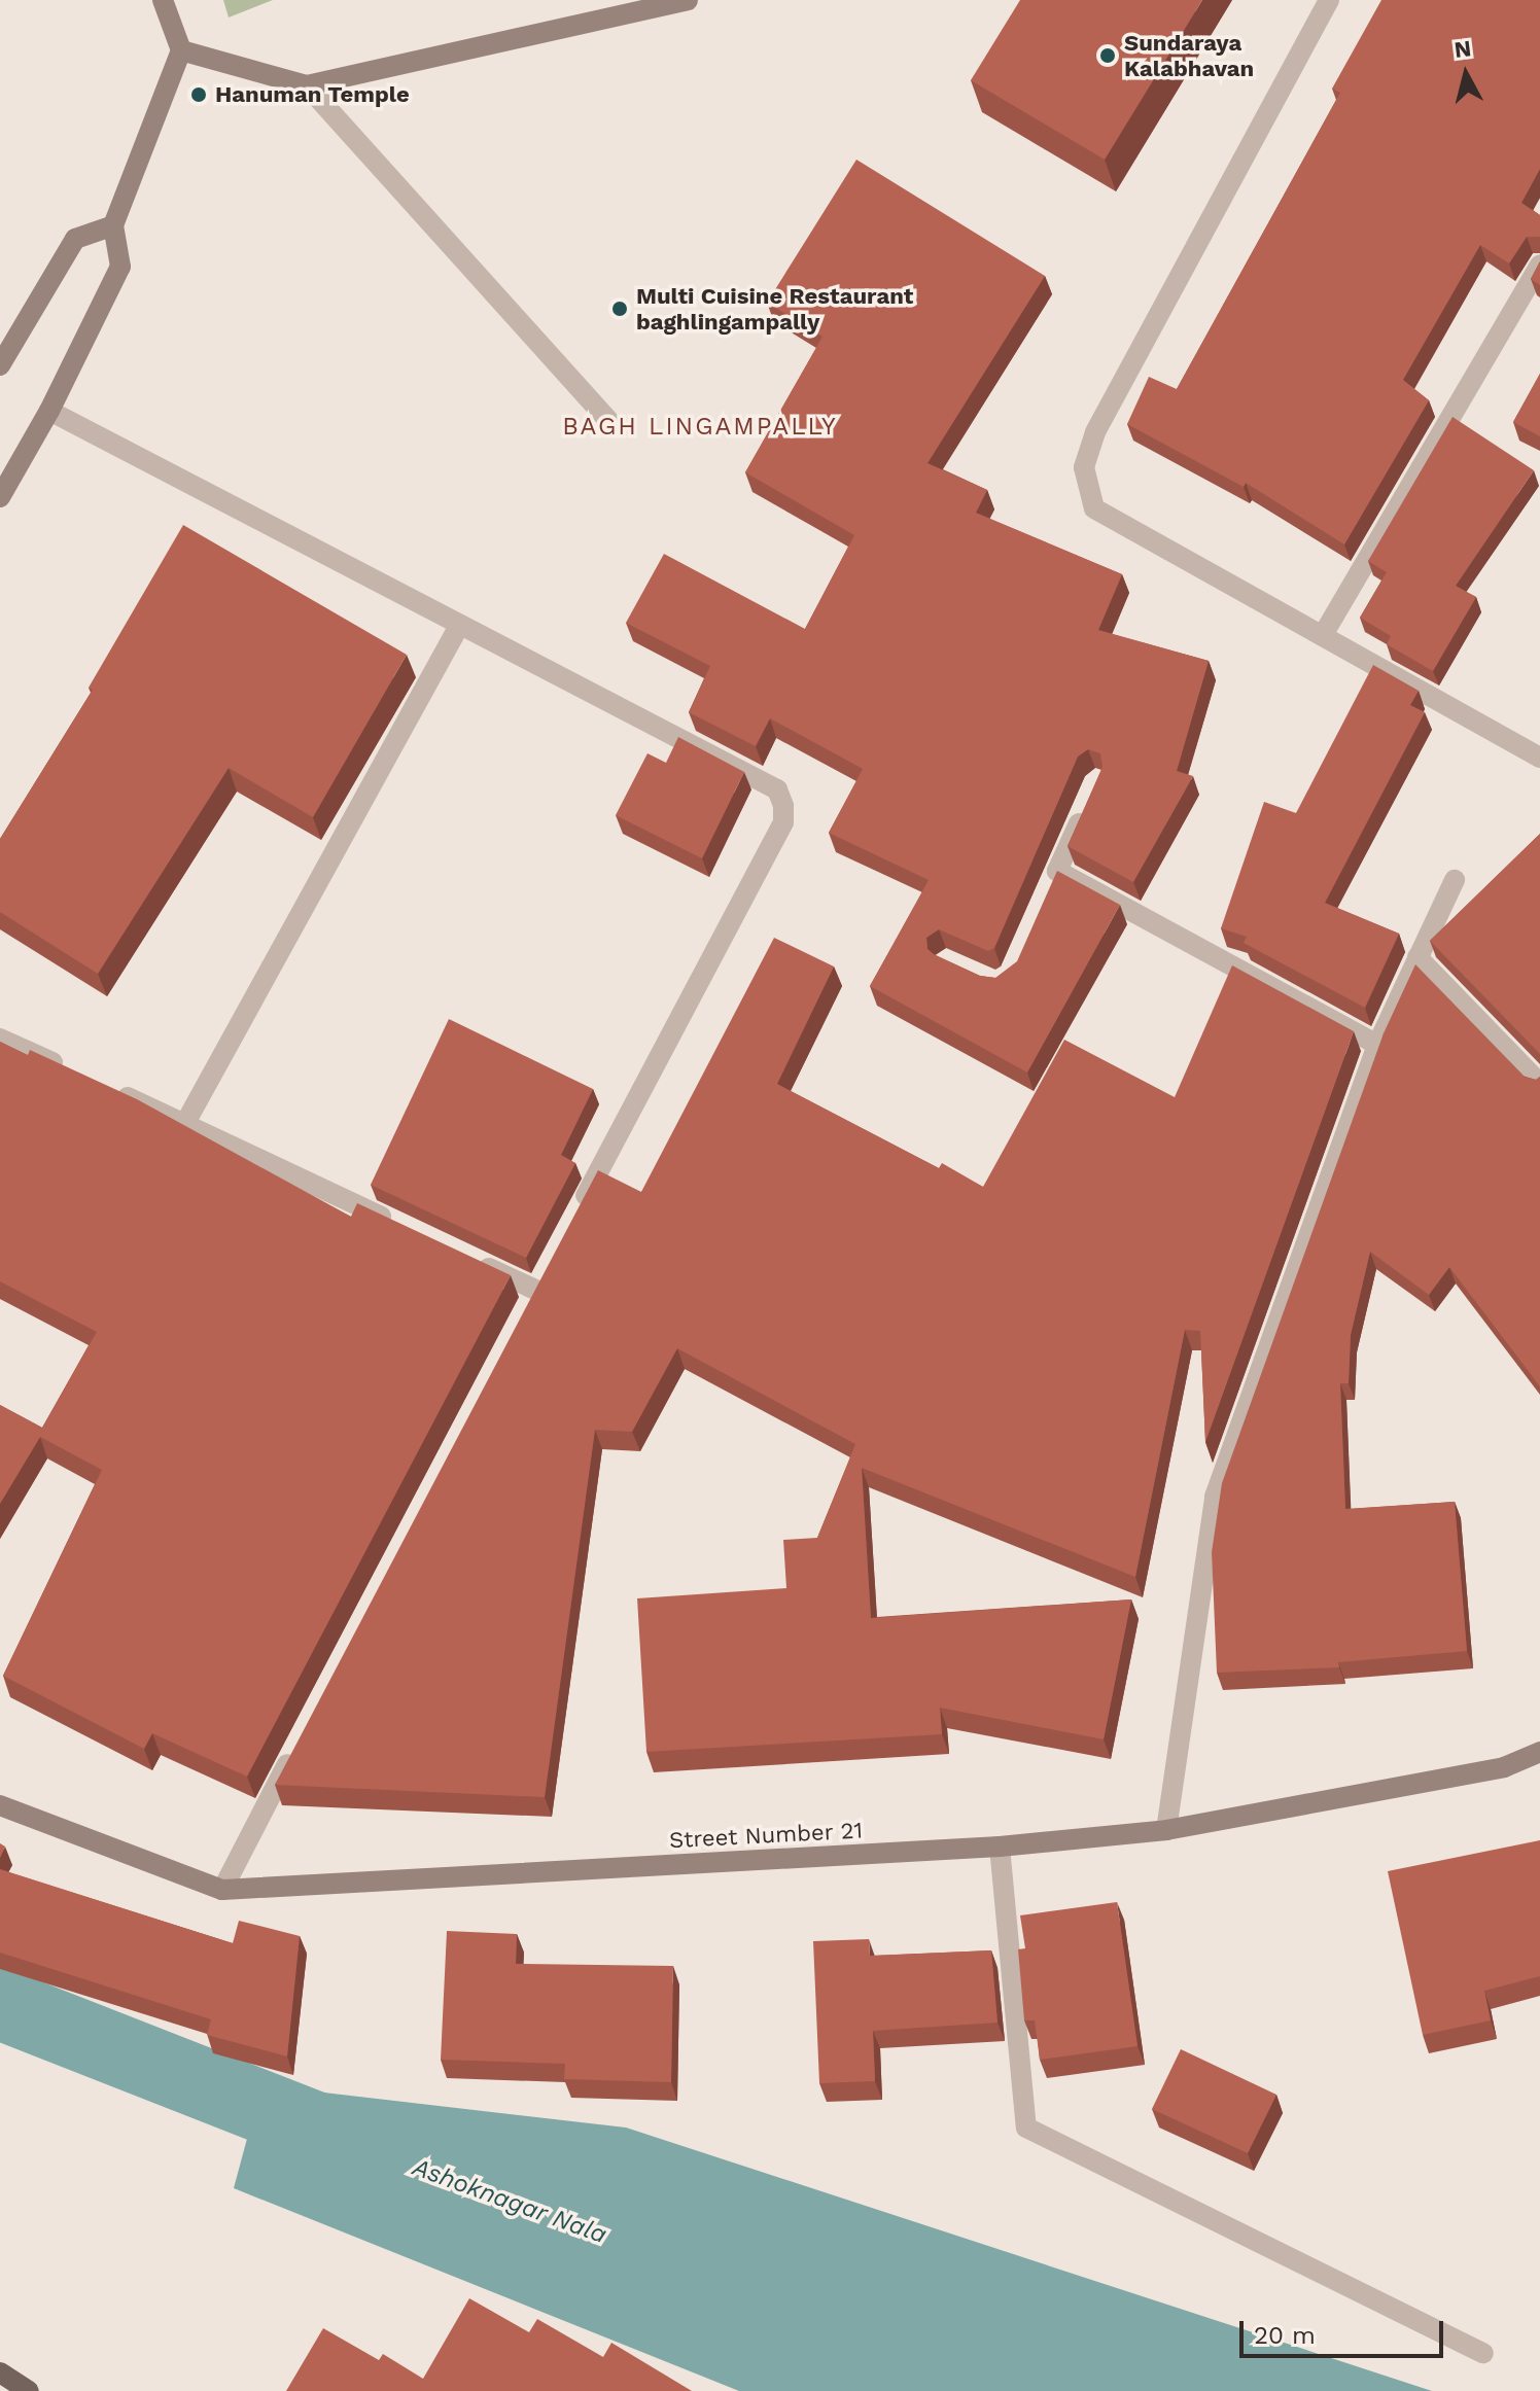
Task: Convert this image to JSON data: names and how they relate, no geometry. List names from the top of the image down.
{
  "streets": {
    "street": ["Street Number 21"]
  },
  "districts": ["BAGH LINGAMPALLY"],
  "water": ["Ashoknagar Nala"],
  "places": ["Sundaraya Kalabhavan", "Hanuman Temple", "Multi Cuisine Restaurant baghlingampally"],
  "scale_bar": "20 m",
  "north": "top"
}
